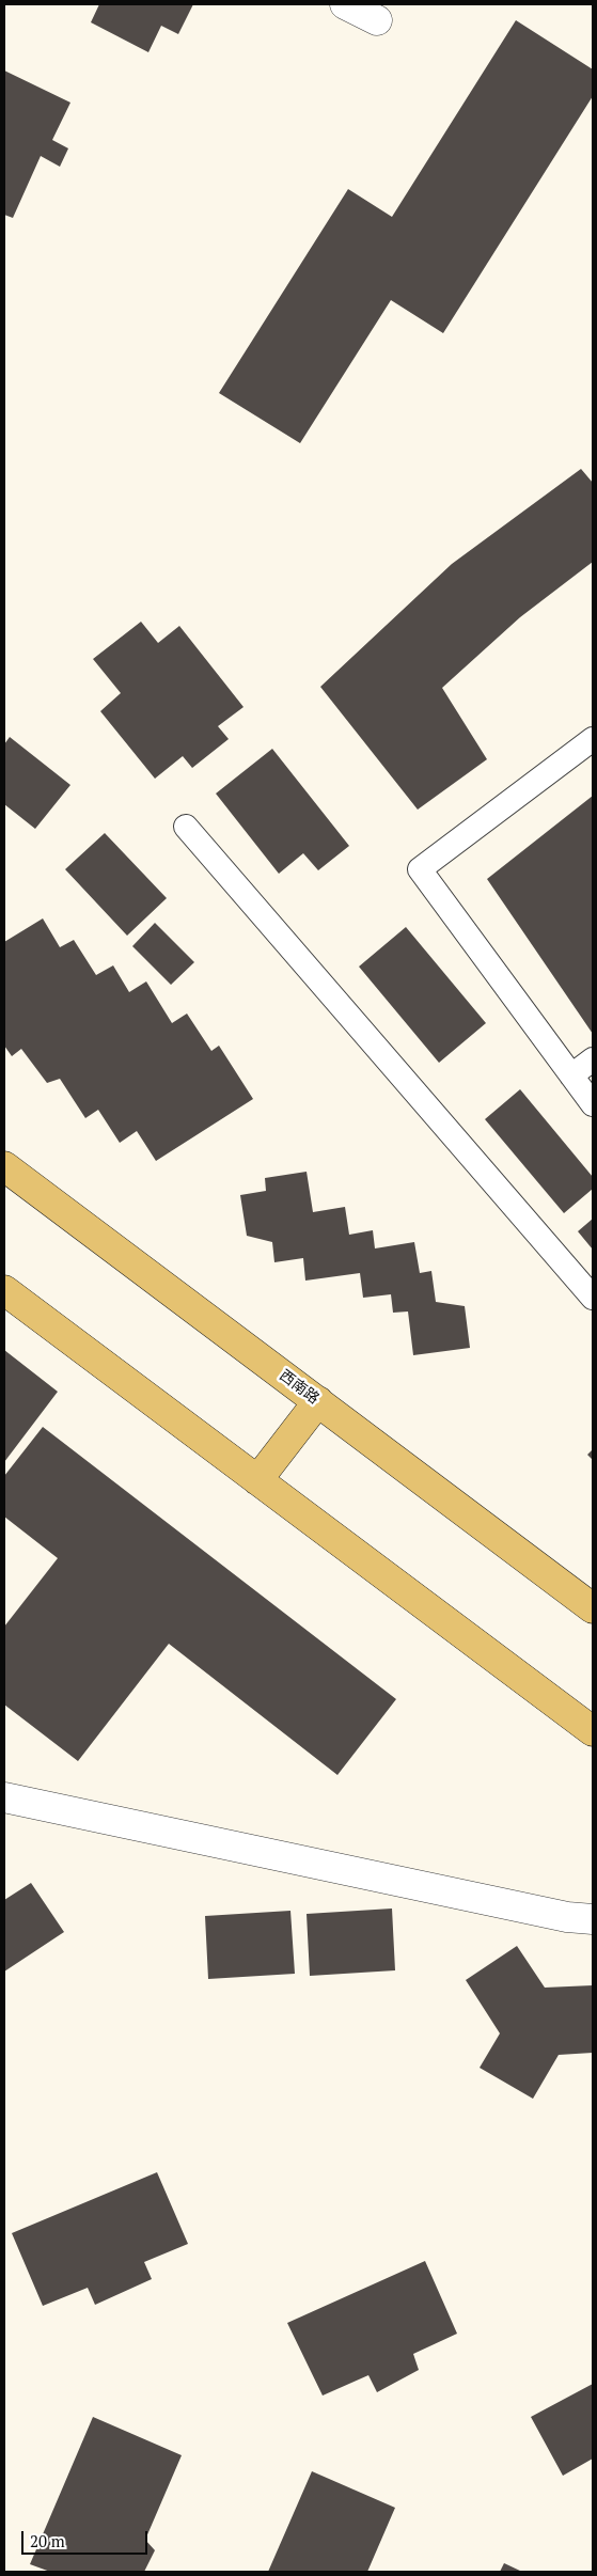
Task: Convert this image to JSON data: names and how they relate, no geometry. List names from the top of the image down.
{
  "streets": {
    "main road": ["西南路"]
  },
  "scale_bar": "20 m"
}
